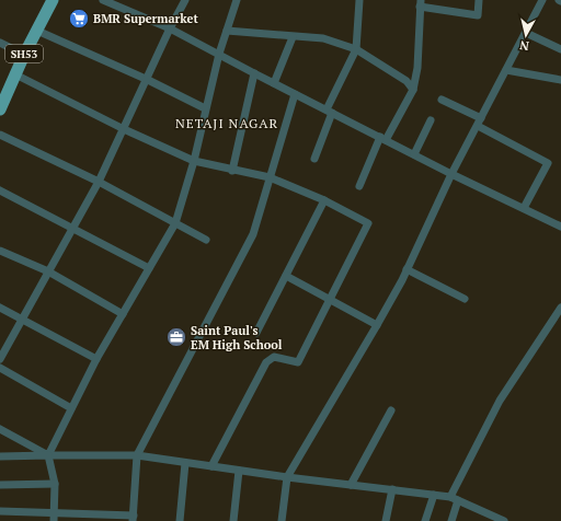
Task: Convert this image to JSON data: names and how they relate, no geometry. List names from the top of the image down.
{
  "streets": {
    "main road": ["SH53"]
  },
  "districts": ["NETAJI NAGAR"],
  "places": {
    "supermarket": ["BMR Supermarket"],
    "office": ["Saint Paul's EM High School"]
  },
  "north": "bottom"
}
